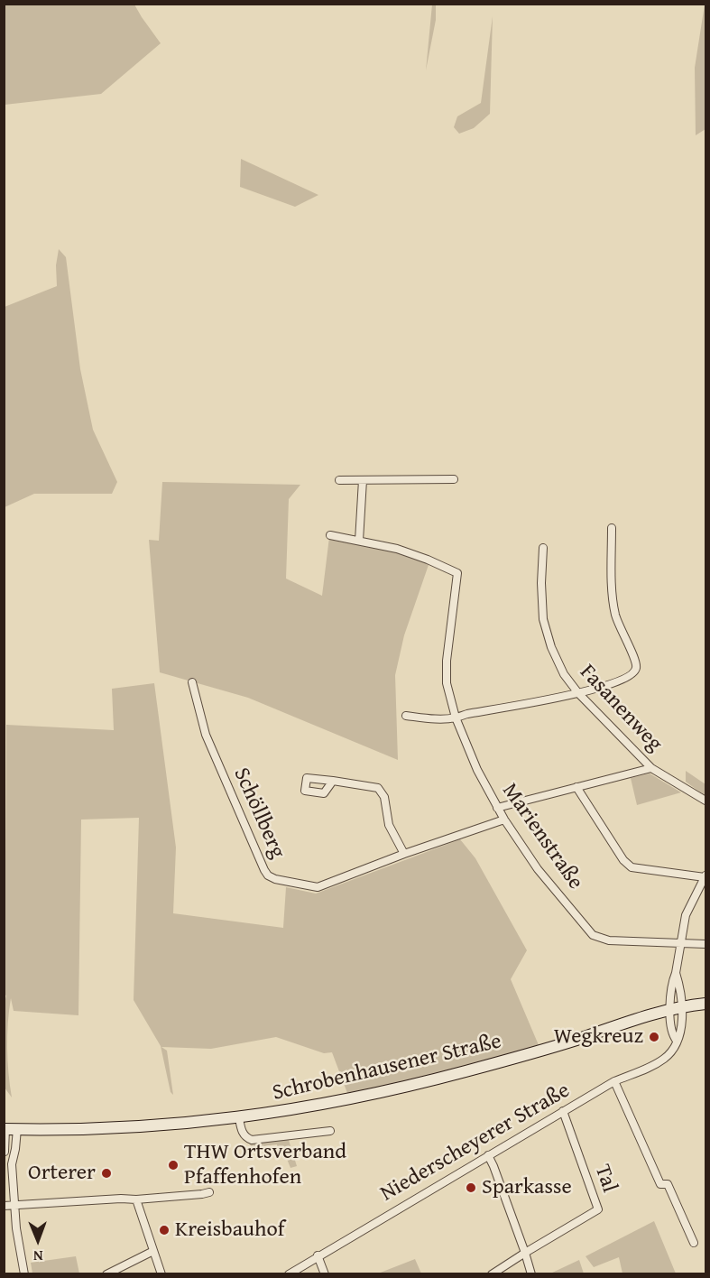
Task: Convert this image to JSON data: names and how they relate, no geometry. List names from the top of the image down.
{
  "streets": {
    "main road": ["Schrobenhausener Straße"],
    "street": [
      "Fasanenweg",
      "Schöllberg",
      "Marienstraße",
      "Niederscheyerer Straße",
      "Tal"
    ]
  },
  "crossings": [
    ["Schöllberg", "Marienstraße"],
    ["Marienstraße", "Niederscheyerer Straße"],
    ["Schrobenhausener Straße", "Niederscheyerer Straße"],
    ["Niederscheyerer Straße", "Tal"]
  ],
  "places": [
    "Wegkreuz",
    "THW Ortsverband Pfaffenhofen",
    "Orterer",
    "Sparkasse",
    "Kreisbauhof"
  ],
  "north": "bottom"
}
